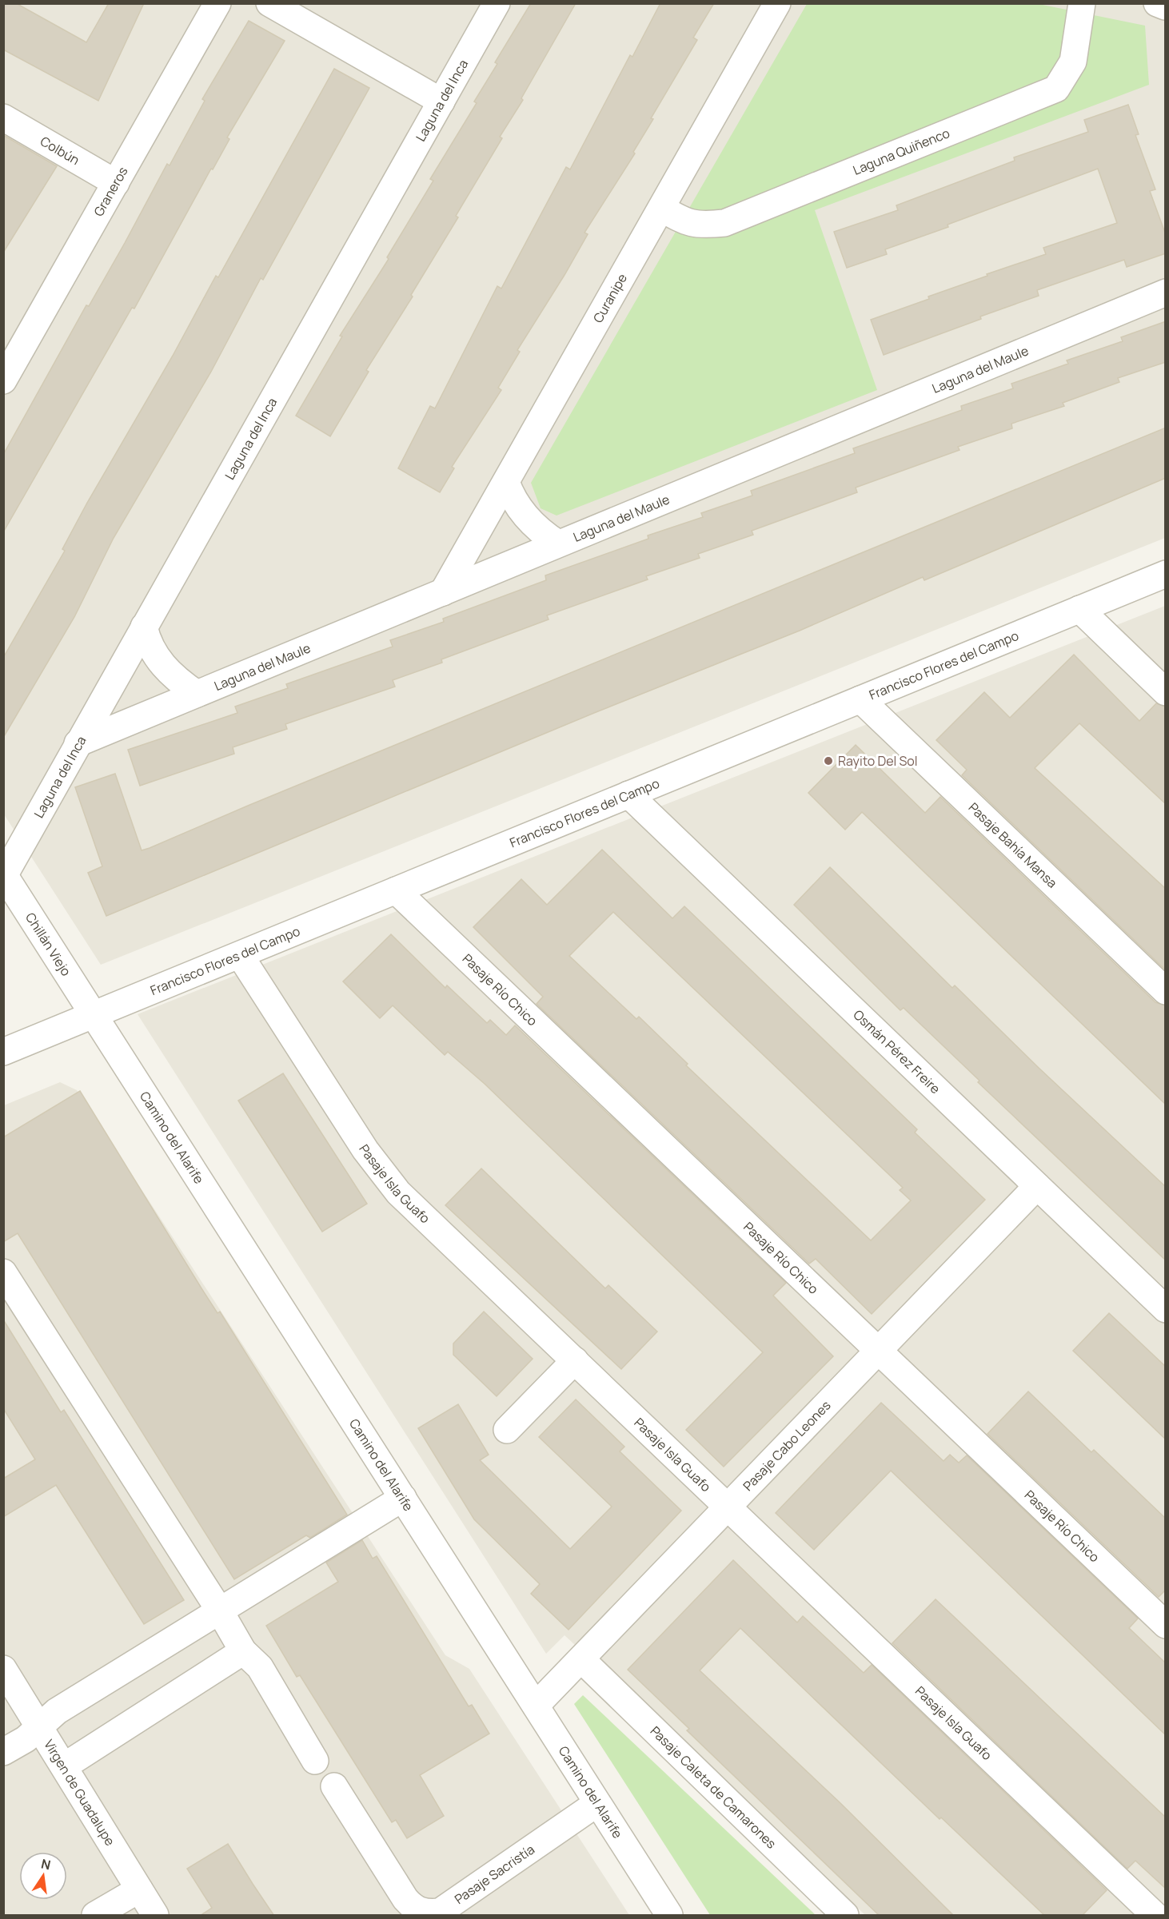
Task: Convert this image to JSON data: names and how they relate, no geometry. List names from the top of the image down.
{
  "streets": {
    "street": [
      "Laguna del Inca",
      "Colbún",
      "Laguna Quiñenco",
      "Graneros",
      "Curanipe",
      "Laguna del Maule",
      "Francisco Flores del Campo",
      "Pasaje Bahía Mansa",
      "Chillán Viejo",
      "Pasaje Río Chico",
      "Osmán Pérez Freire",
      "Camino del Alarife",
      "Pasaje Isla Guafo",
      "Pasaje Cabo Leones",
      "Pasaje Caleta de Camarones",
      "Virgen de Guadalupe",
      "Pasaje Sacristía"
    ]
  },
  "crossings": [
    ["Laguna del Inca", "Laguna del Maule"],
    ["Laguna del Inca", "Chillán Viejo"],
    ["Colbún", "Graneros"],
    ["Laguna Quiñenco", "Curanipe"],
    ["Curanipe", "Laguna del Maule"],
    ["Francisco Flores del Campo", "Pasaje Bahía Mansa"],
    ["Francisco Flores del Campo", "Chillán Viejo"],
    ["Francisco Flores del Campo", "Pasaje Río Chico"],
    ["Francisco Flores del Campo", "Osmán Pérez Freire"],
    ["Francisco Flores del Campo", "Camino del Alarife"],
    ["Francisco Flores del Campo", "Pasaje Isla Guafo"],
    ["Chillán Viejo", "Camino del Alarife"],
    ["Pasaje Río Chico", "Pasaje Cabo Leones"],
    ["Osmán Pérez Freire", "Pasaje Cabo Leones"],
    ["Camino del Alarife", "Pasaje Cabo Leones"],
    ["Camino del Alarife", "Pasaje Sacristía"],
    ["Pasaje Isla Guafo", "Pasaje Cabo Leones"],
    ["Pasaje Cabo Leones", "Pasaje Caleta de Camarones"]
  ],
  "places": ["Rayito Del Sol"],
  "north": "top"
}
